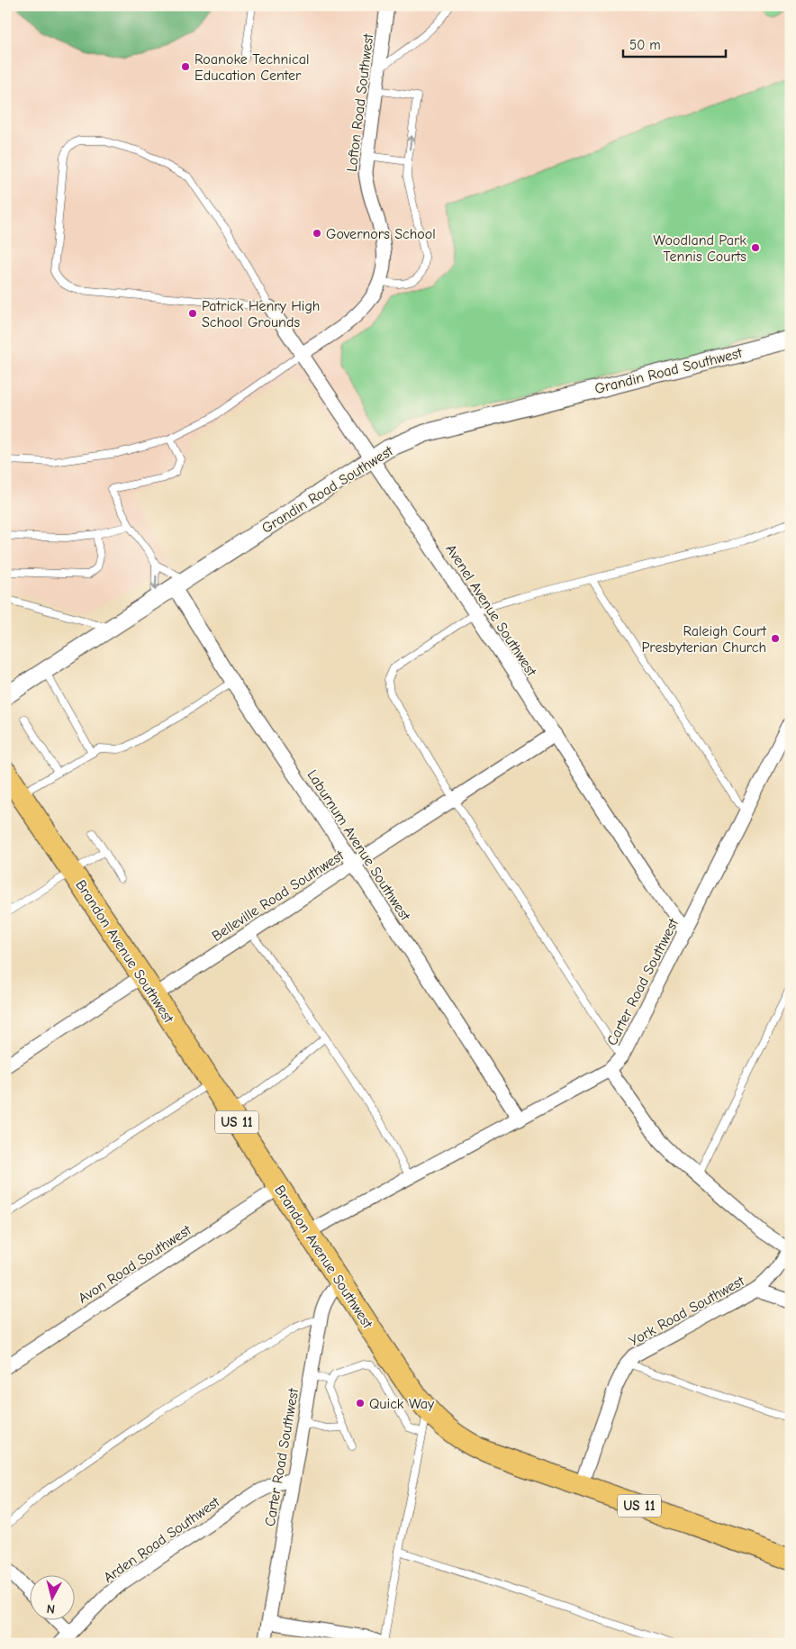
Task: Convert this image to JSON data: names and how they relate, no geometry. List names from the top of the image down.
{
  "streets": {
    "main road": ["Brandon Avenue Southwest", "US 11"],
    "street": [
      "Lofton Road Southwest",
      "Grandin Road Southwest",
      "Avenel Avenue Southwest",
      "Laburnum Avenue Southwest",
      "Belleville Road Southwest",
      "Carter Road Southwest",
      "Avon Road Southwest",
      "York Road Southwest",
      "Arden Road Southwest"
    ]
  },
  "crossings": [
    ["Lofton Road Southwest", "Avenel Avenue Southwest"],
    ["Grandin Road Southwest", "Avenel Avenue Southwest"],
    ["Grandin Road Southwest", "Laburnum Avenue Southwest"],
    ["Avenel Avenue Southwest", "Belleville Road Southwest"],
    ["Avenel Avenue Southwest", "Carter Road Southwest"],
    ["Laburnum Avenue Southwest", "Belleville Road Southwest"],
    ["Laburnum Avenue Southwest", "Carter Road Southwest"],
    ["Belleville Road Southwest", "Brandon Avenue Southwest"],
    ["Brandon Avenue Southwest", "Carter Road Southwest"],
    ["Brandon Avenue Southwest", "Avon Road Southwest"],
    ["Brandon Avenue Southwest", "York Road Southwest"],
    ["Carter Road Southwest", "Arden Road Southwest"]
  ],
  "places": [
    "Roanoke Technical Education Center",
    "Governors School",
    "Woodland Park Tennis Courts",
    "Patrick Henry High School Grounds",
    "Raleigh Court Presbyterian Church",
    "Quick Way"
  ],
  "scale_bar": "50 m",
  "north": "bottom"
}
